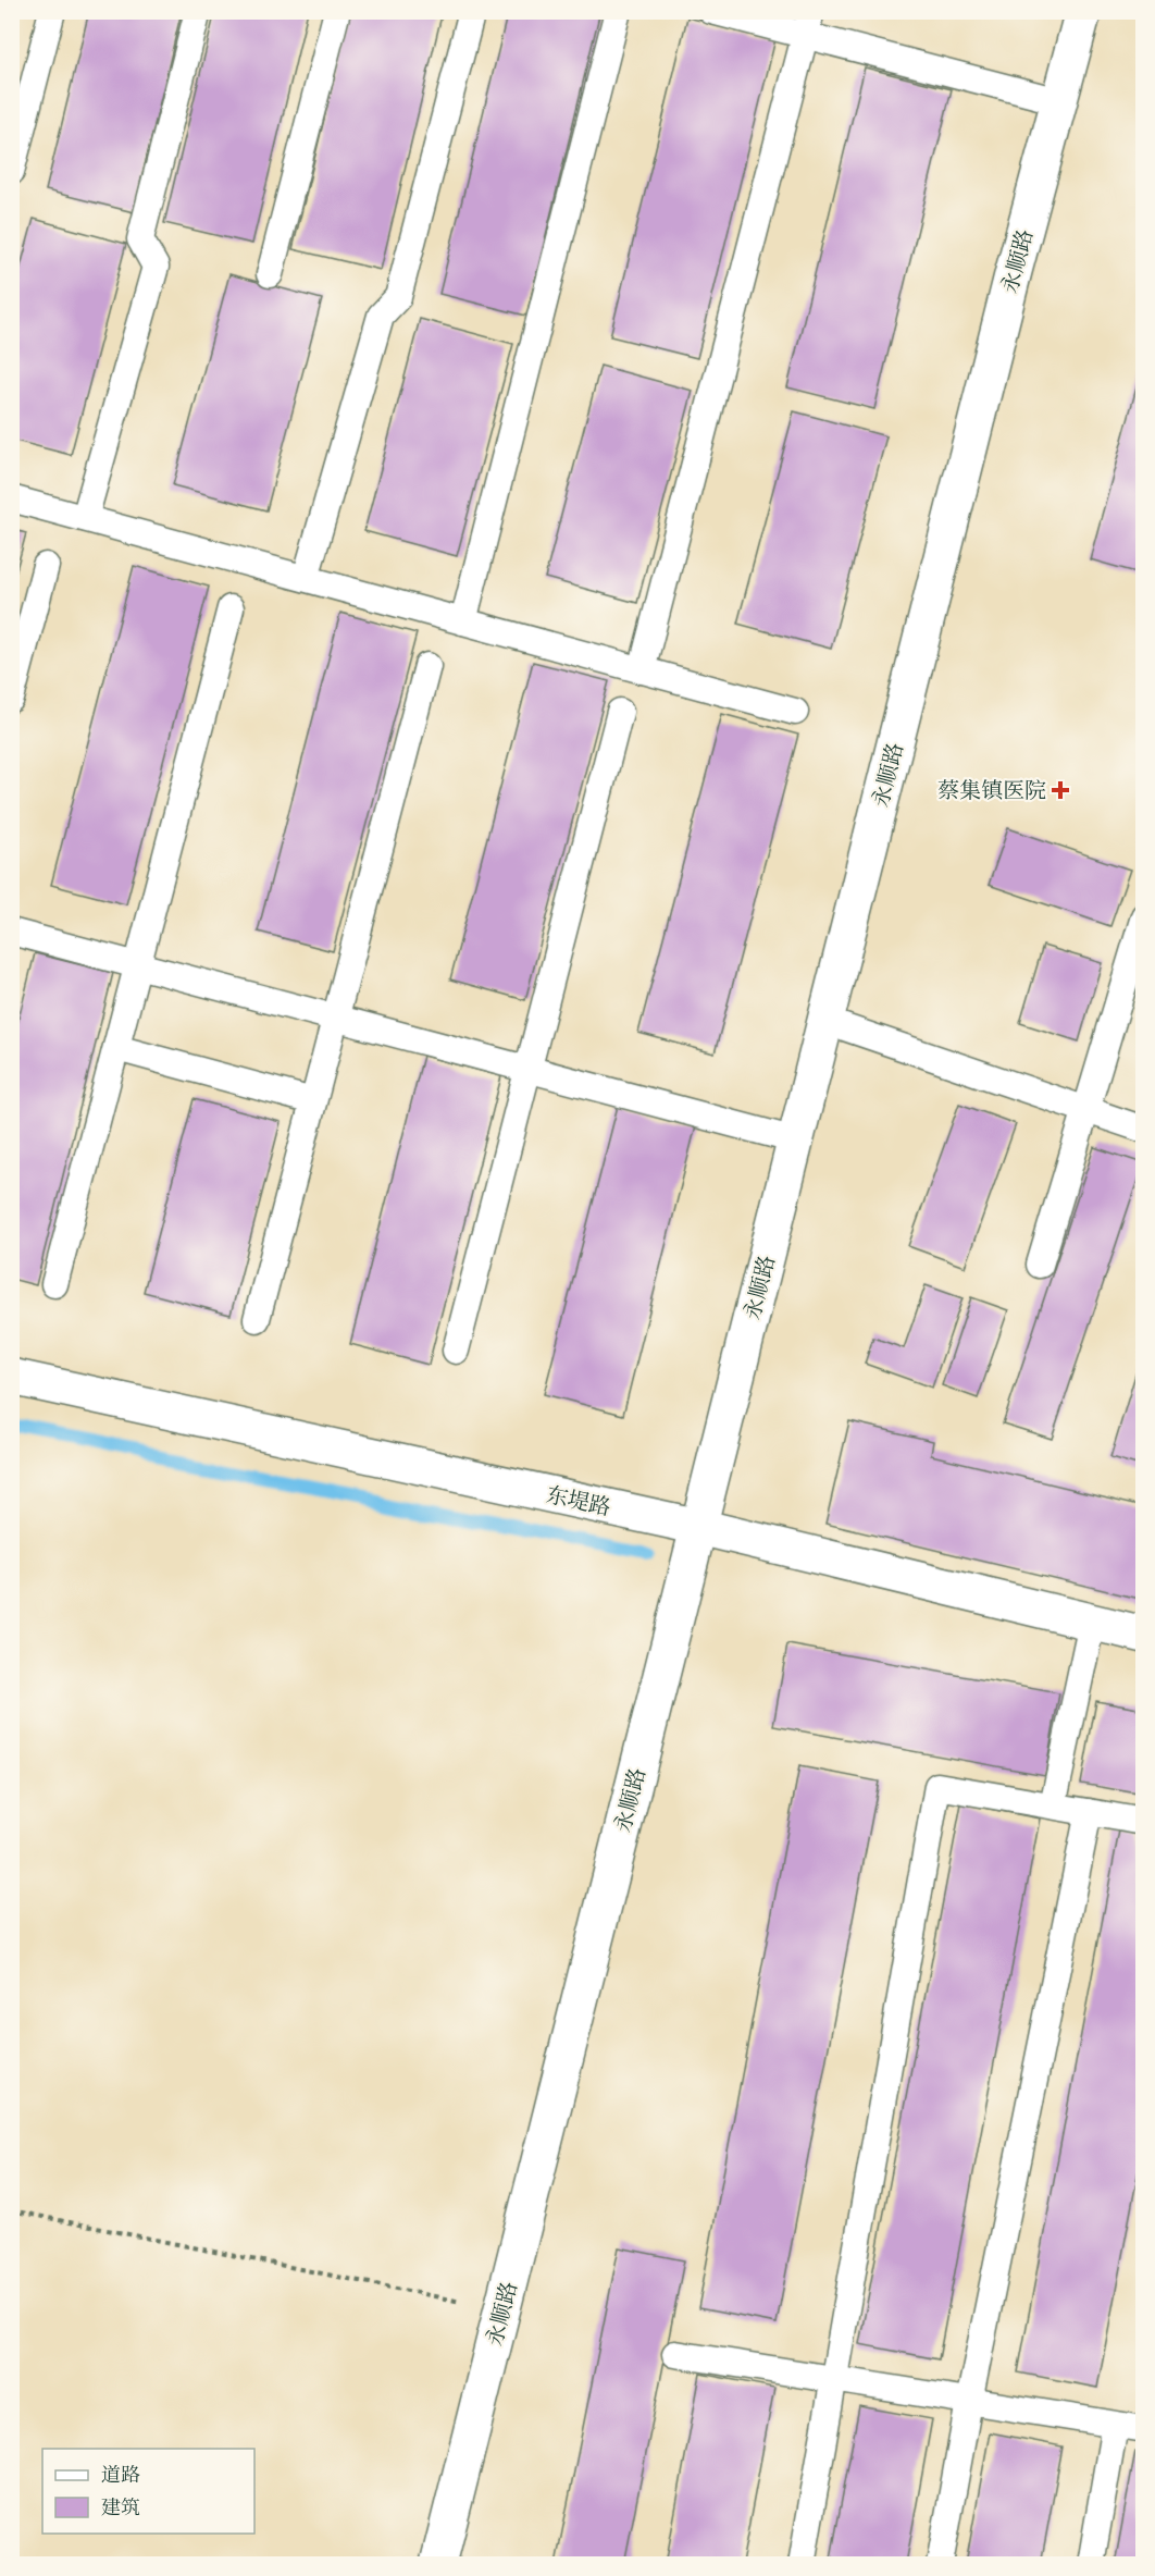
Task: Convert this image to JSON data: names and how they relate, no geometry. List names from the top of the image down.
{
  "streets": {
    "street": ["永顺路", "东堤路"]
  },
  "crossings": [
    ["永顺路", "东堤路"]
  ],
  "places": {
    "health": ["蔡集镇医院"]
  },
  "legend": ["道路", "建筑"]
}
